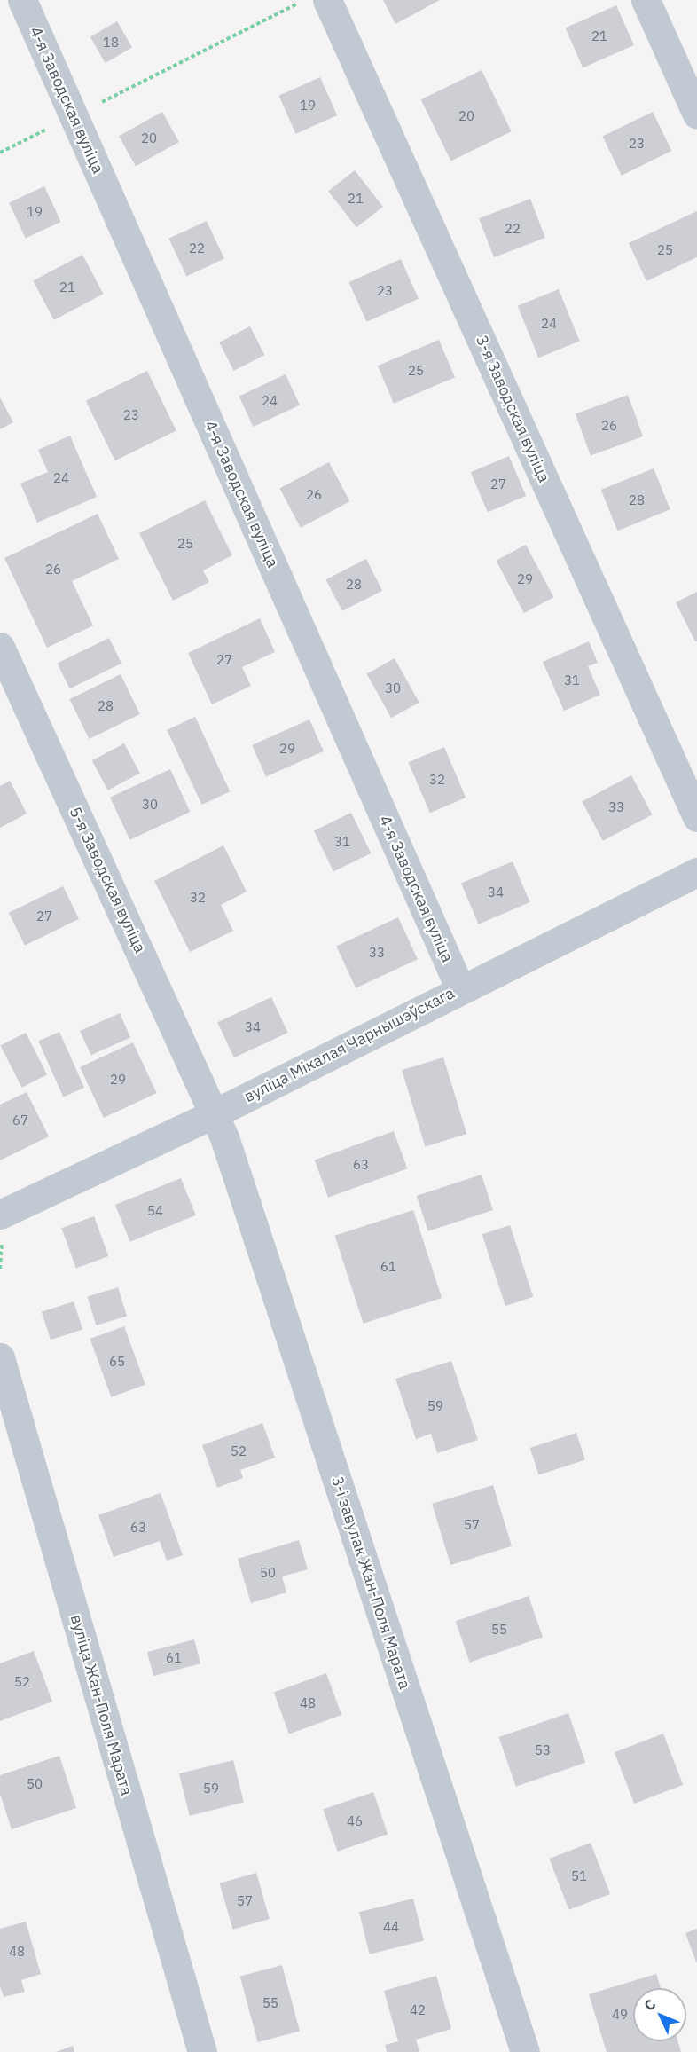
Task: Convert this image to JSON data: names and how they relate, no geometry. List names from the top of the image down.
{
  "streets": {
    "street": [
      "4-я Заводская вуліца",
      "3-я Заводская вуліца",
      "5-я Заводская вуліца",
      "вуліца Мікалая Чарнышэўскага",
      "3-і завулак Жан-Поля Марата",
      "вуліца Жан-Поля Марата"
    ]
  },
  "crossings": [
    ["4-я Заводская вуліца", "вуліца Мікалая Чарнышэўскага"],
    ["5-я Заводская вуліца", "вуліца Мікалая Чарнышэўскага"],
    ["5-я Заводская вуліца", "3-і завулак Жан-Поля Марата"],
    ["вуліца Мікалая Чарнышэўскага", "3-і завулак Жан-Поля Марата"]
  ],
  "house_numbers": [
    "21",
    "18",
    "19",
    "20",
    "20",
    "23",
    "21",
    "19",
    "22",
    "22",
    "25",
    "21",
    "23",
    "24",
    "25",
    "24",
    "23",
    "26",
    "24",
    "27",
    "26",
    "28",
    "25",
    "26",
    "29",
    "28",
    "27",
    "31",
    "30",
    "28",
    "29",
    "32",
    "30",
    "33",
    "31",
    "34",
    "32",
    "27",
    "33",
    "34",
    "29",
    "67",
    "63",
    "54",
    "61",
    "65",
    "59",
    "52",
    "57",
    "63",
    "50",
    "55",
    "61",
    "52",
    "48",
    "53",
    "50",
    "59",
    "46",
    "51",
    "57",
    "44",
    "48",
    "55",
    "42",
    "49"
  ],
  "north": "top left"
}
